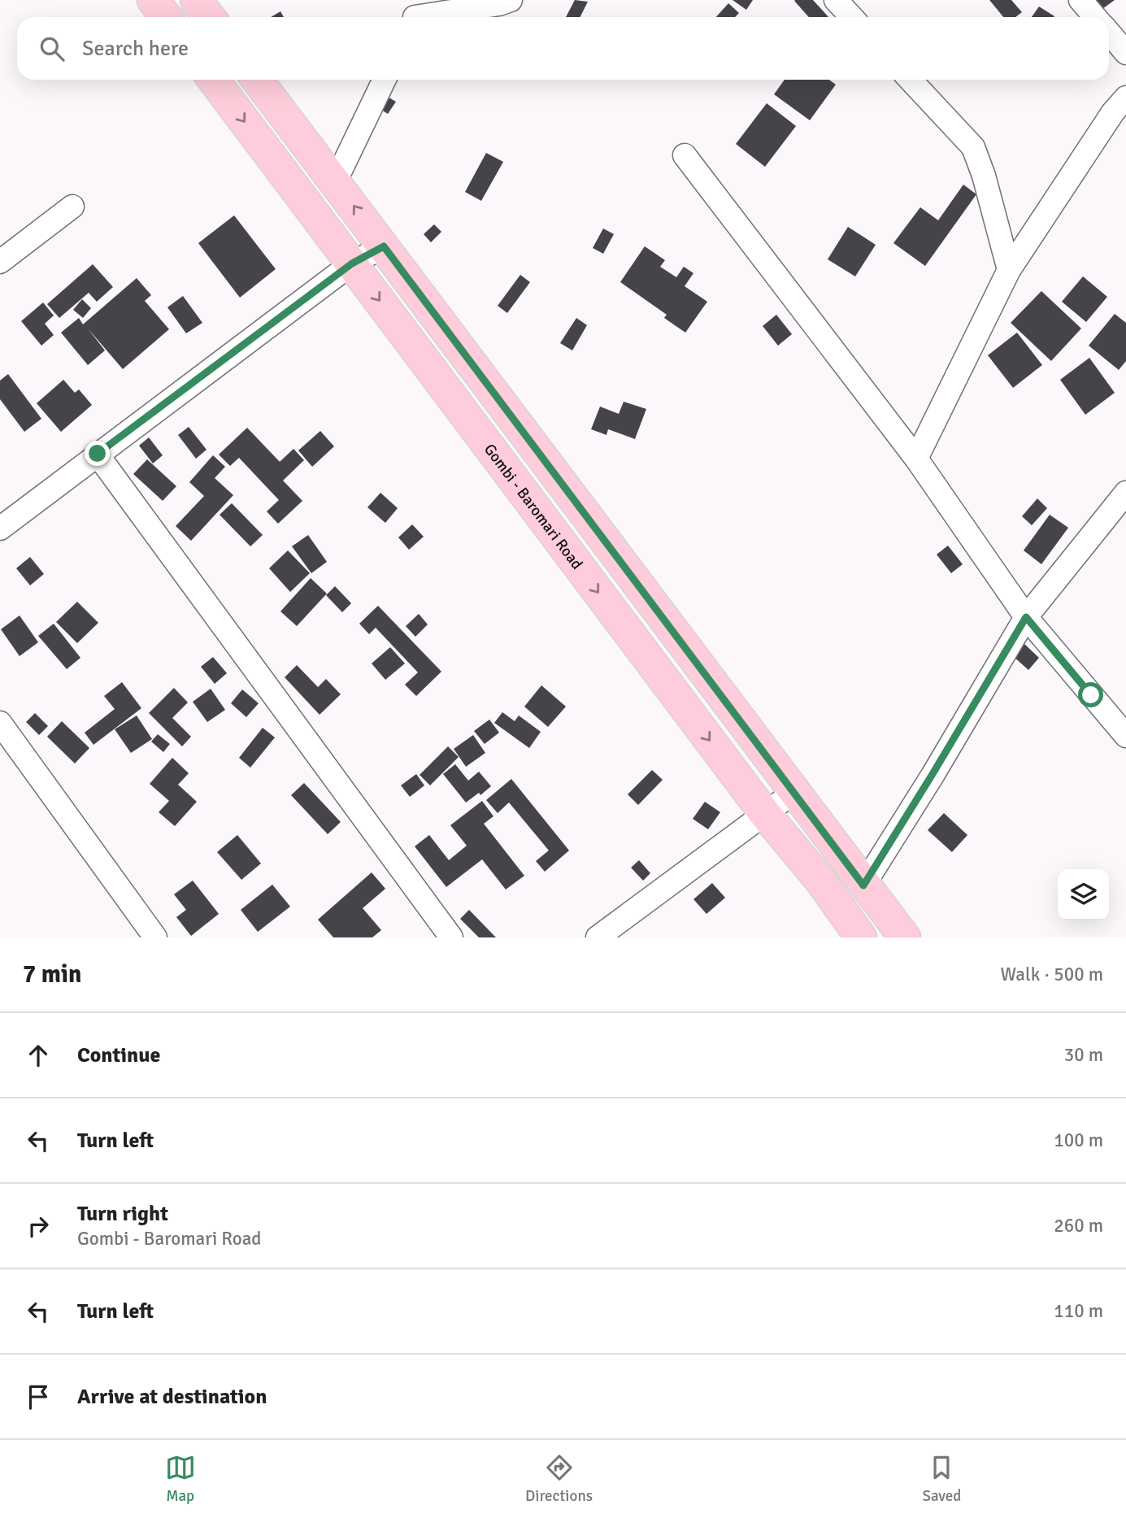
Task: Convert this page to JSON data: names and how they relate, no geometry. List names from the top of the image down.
{
  "streets": {
    "main road": ["Gombi - Baromari Road"]
  },
  "page": {
    "search": "Search here",
    "heading": ["7 min", "Walk · 500 m"],
    "list": [
      ["Continue", "30 m"],
      ["Turn left", "100 m"],
      ["Turn right", "Gombi - Baromari Road", "260 m"],
      ["Turn left", "110 m"],
      "Arrive at destination"
    ],
    "nav": ["Map", "Directions", "Saved"]
  }
}
